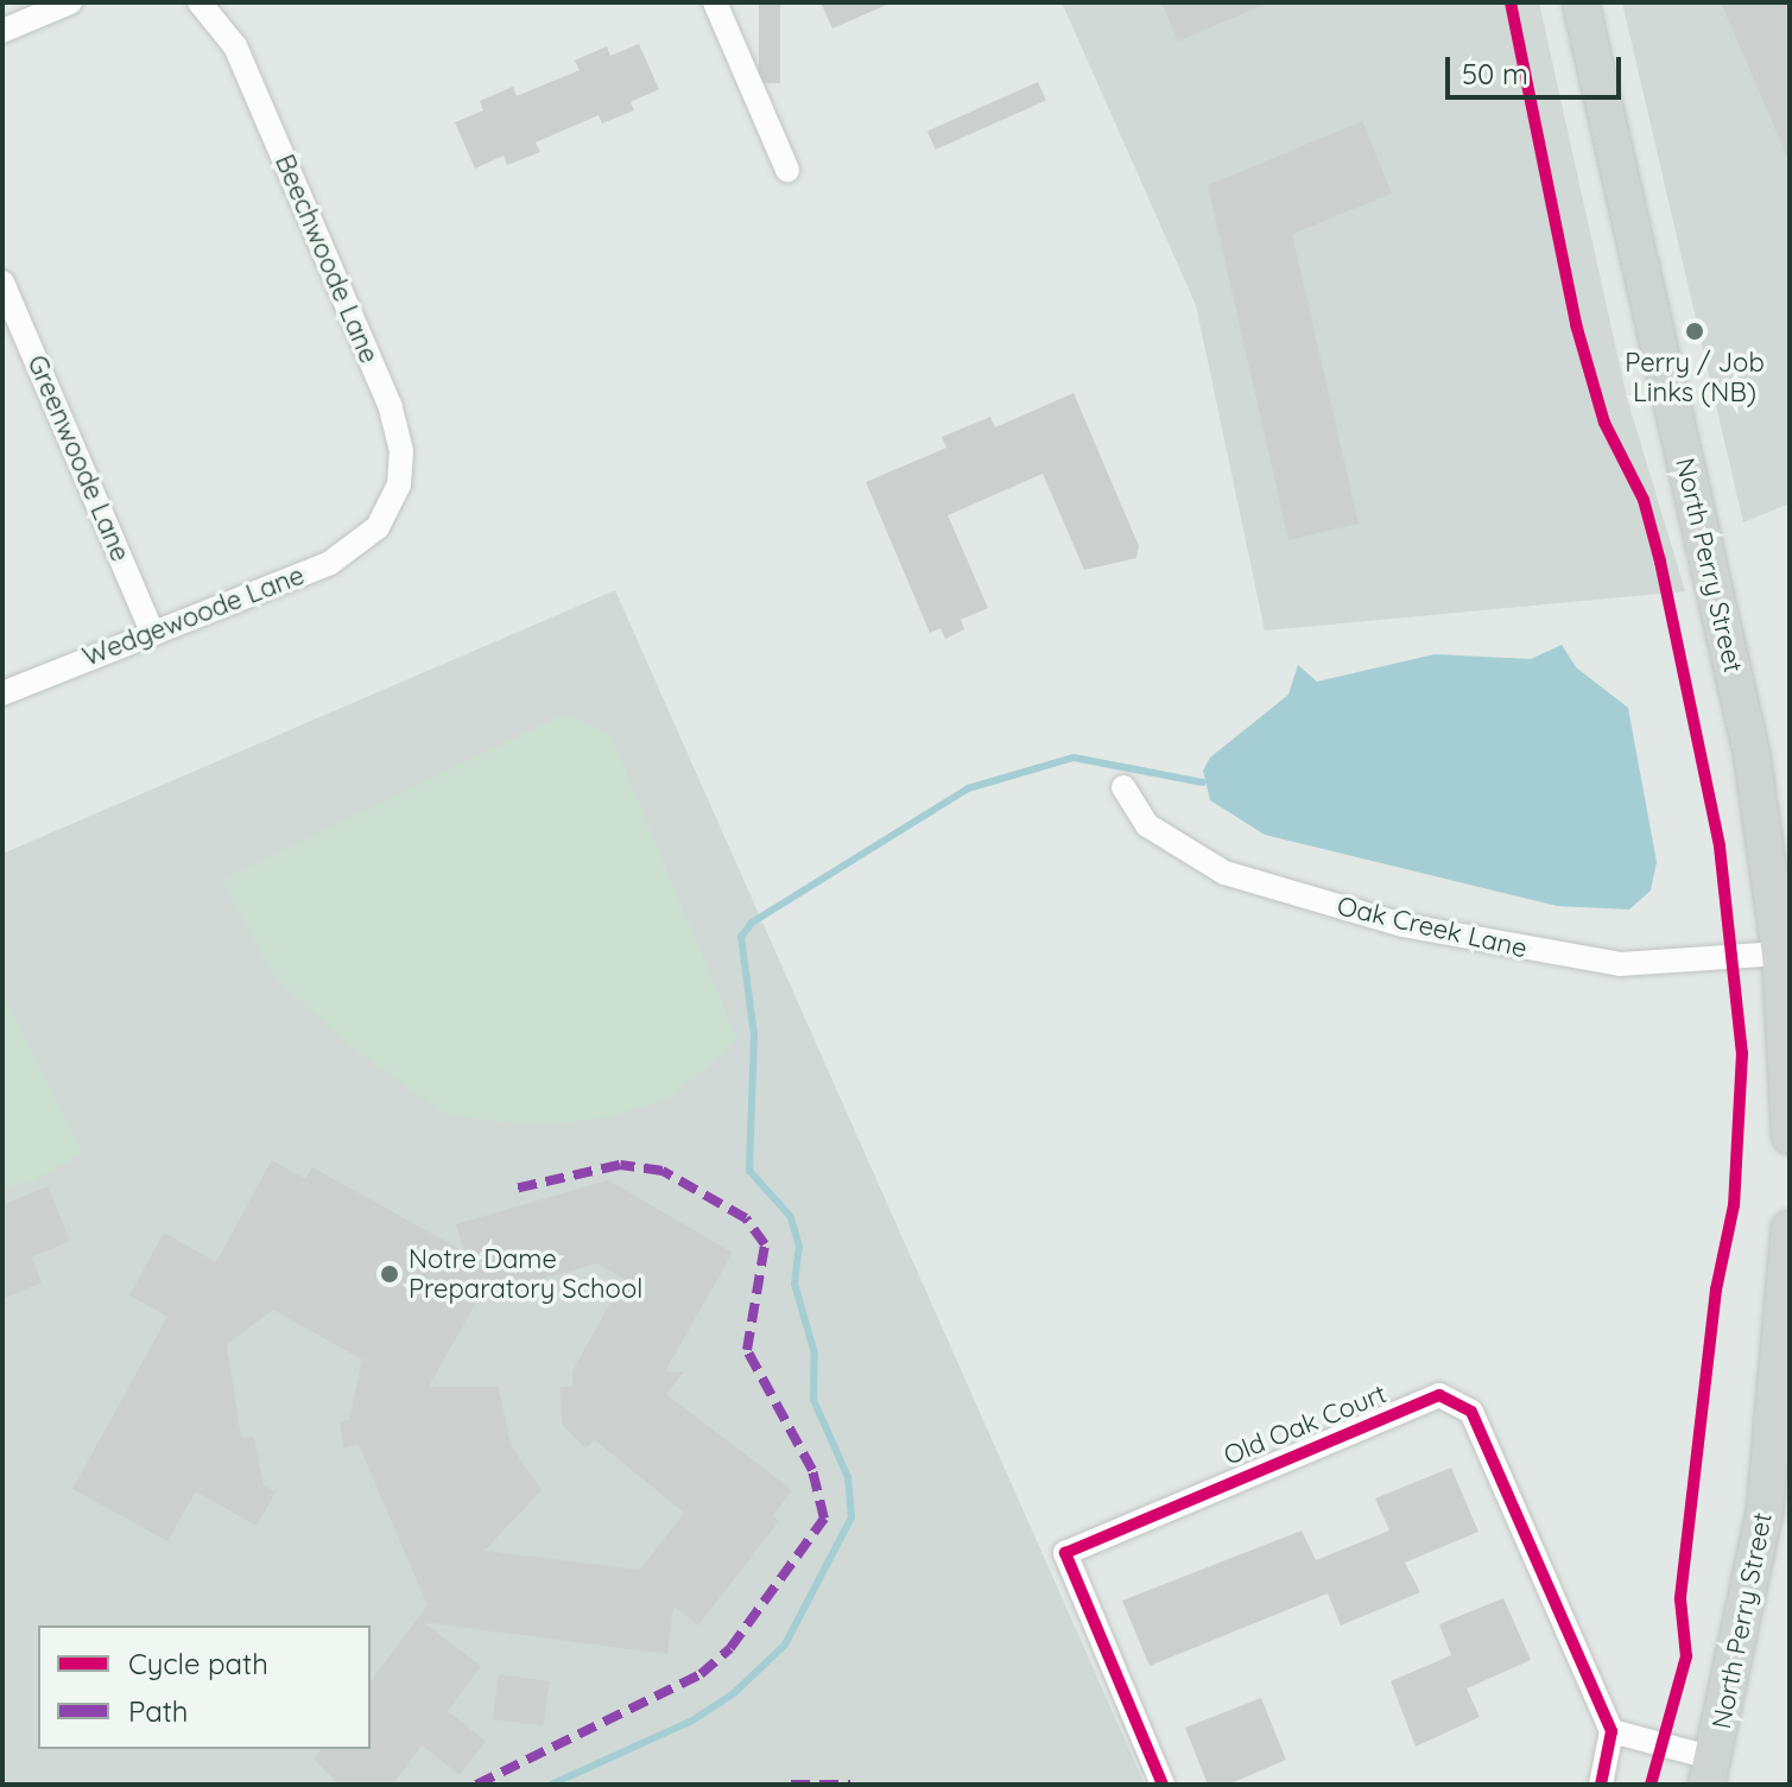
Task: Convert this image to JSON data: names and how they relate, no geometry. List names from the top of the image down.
{
  "streets": {
    "main road": ["North Perry Street"],
    "street": [
      "Beechwoode Lane",
      "Greenwoode Lane",
      "Wedgewoode Lane",
      "Oak Creek Lane",
      "Old Oak Court"
    ]
  },
  "crossings": [
    ["Beechwoode Lane", "Wedgewoode Lane"],
    ["Greenwoode Lane", "Wedgewoode Lane"],
    ["North Perry Street", "Oak Creek Lane"]
  ],
  "places": ["Perry / Job Links (NB)", "Notre Dame Preparatory School"],
  "legend": ["Cycle path", "Path"],
  "scale_bar": "50 m"
}
